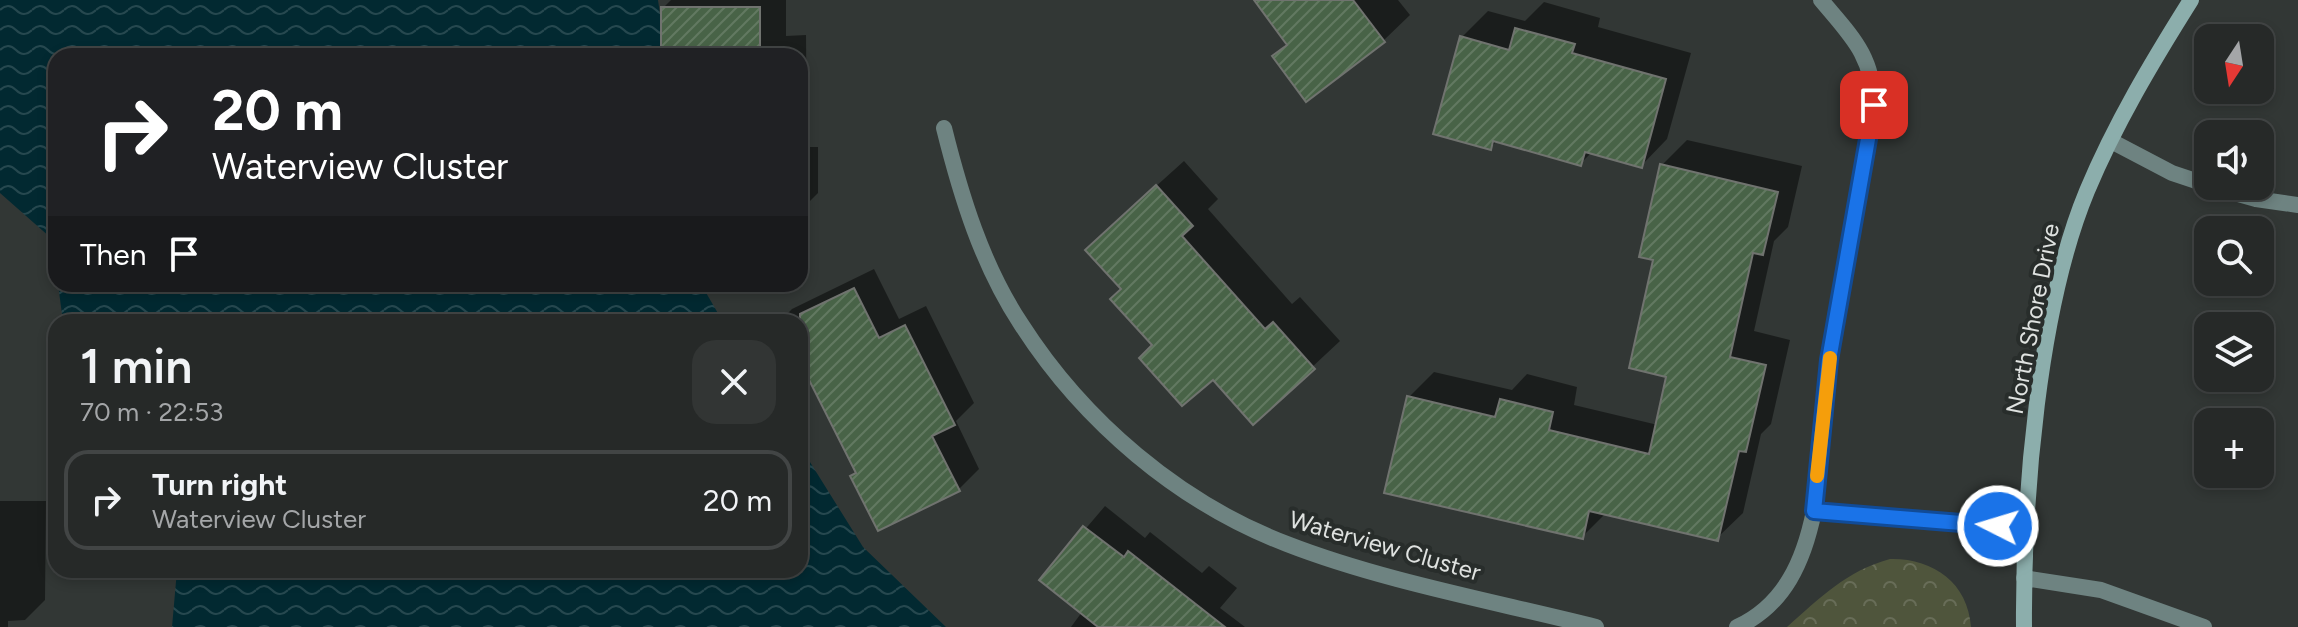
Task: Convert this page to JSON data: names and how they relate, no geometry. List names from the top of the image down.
{
  "streets": {
    "street": ["North Shore Drive"],
    "lane": ["Waterview Cluster"]
  },
  "north": "bottom",
  "page": {
    "map_buttons": "+",
    "turn": ["20 m", "Waterview Cluster"],
    "then": "Then",
    "heading": ["1 min", "70 m · 22:53"],
    "list": [
      {
        "name": "Turn right",
        "note": "Waterview Cluster",
        "value": "20 m"
      }
    ]
  }
}
